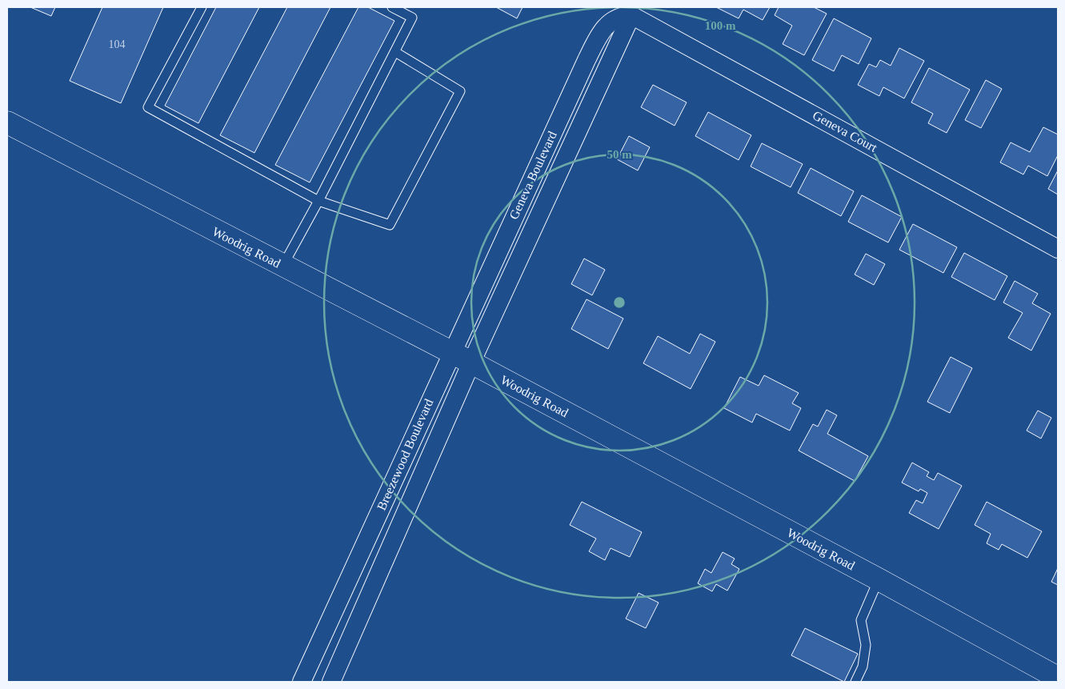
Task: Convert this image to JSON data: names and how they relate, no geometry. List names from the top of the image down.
{
  "streets": {
    "street": [
      "Geneva Court",
      "Geneva Boulevard",
      "Woodrig Road",
      "Breezewood Boulevard"
    ]
  },
  "crossings": [
    ["Geneva Court", "Geneva Boulevard"],
    ["Geneva Court", "Breezewood Boulevard"],
    ["Geneva Boulevard", "Woodrig Road"],
    ["Geneva Boulevard", "Breezewood Boulevard"],
    ["Woodrig Road", "Breezewood Boulevard"]
  ],
  "house_numbers": ["104"],
  "rings": ["100 m", "50 m"]
}
